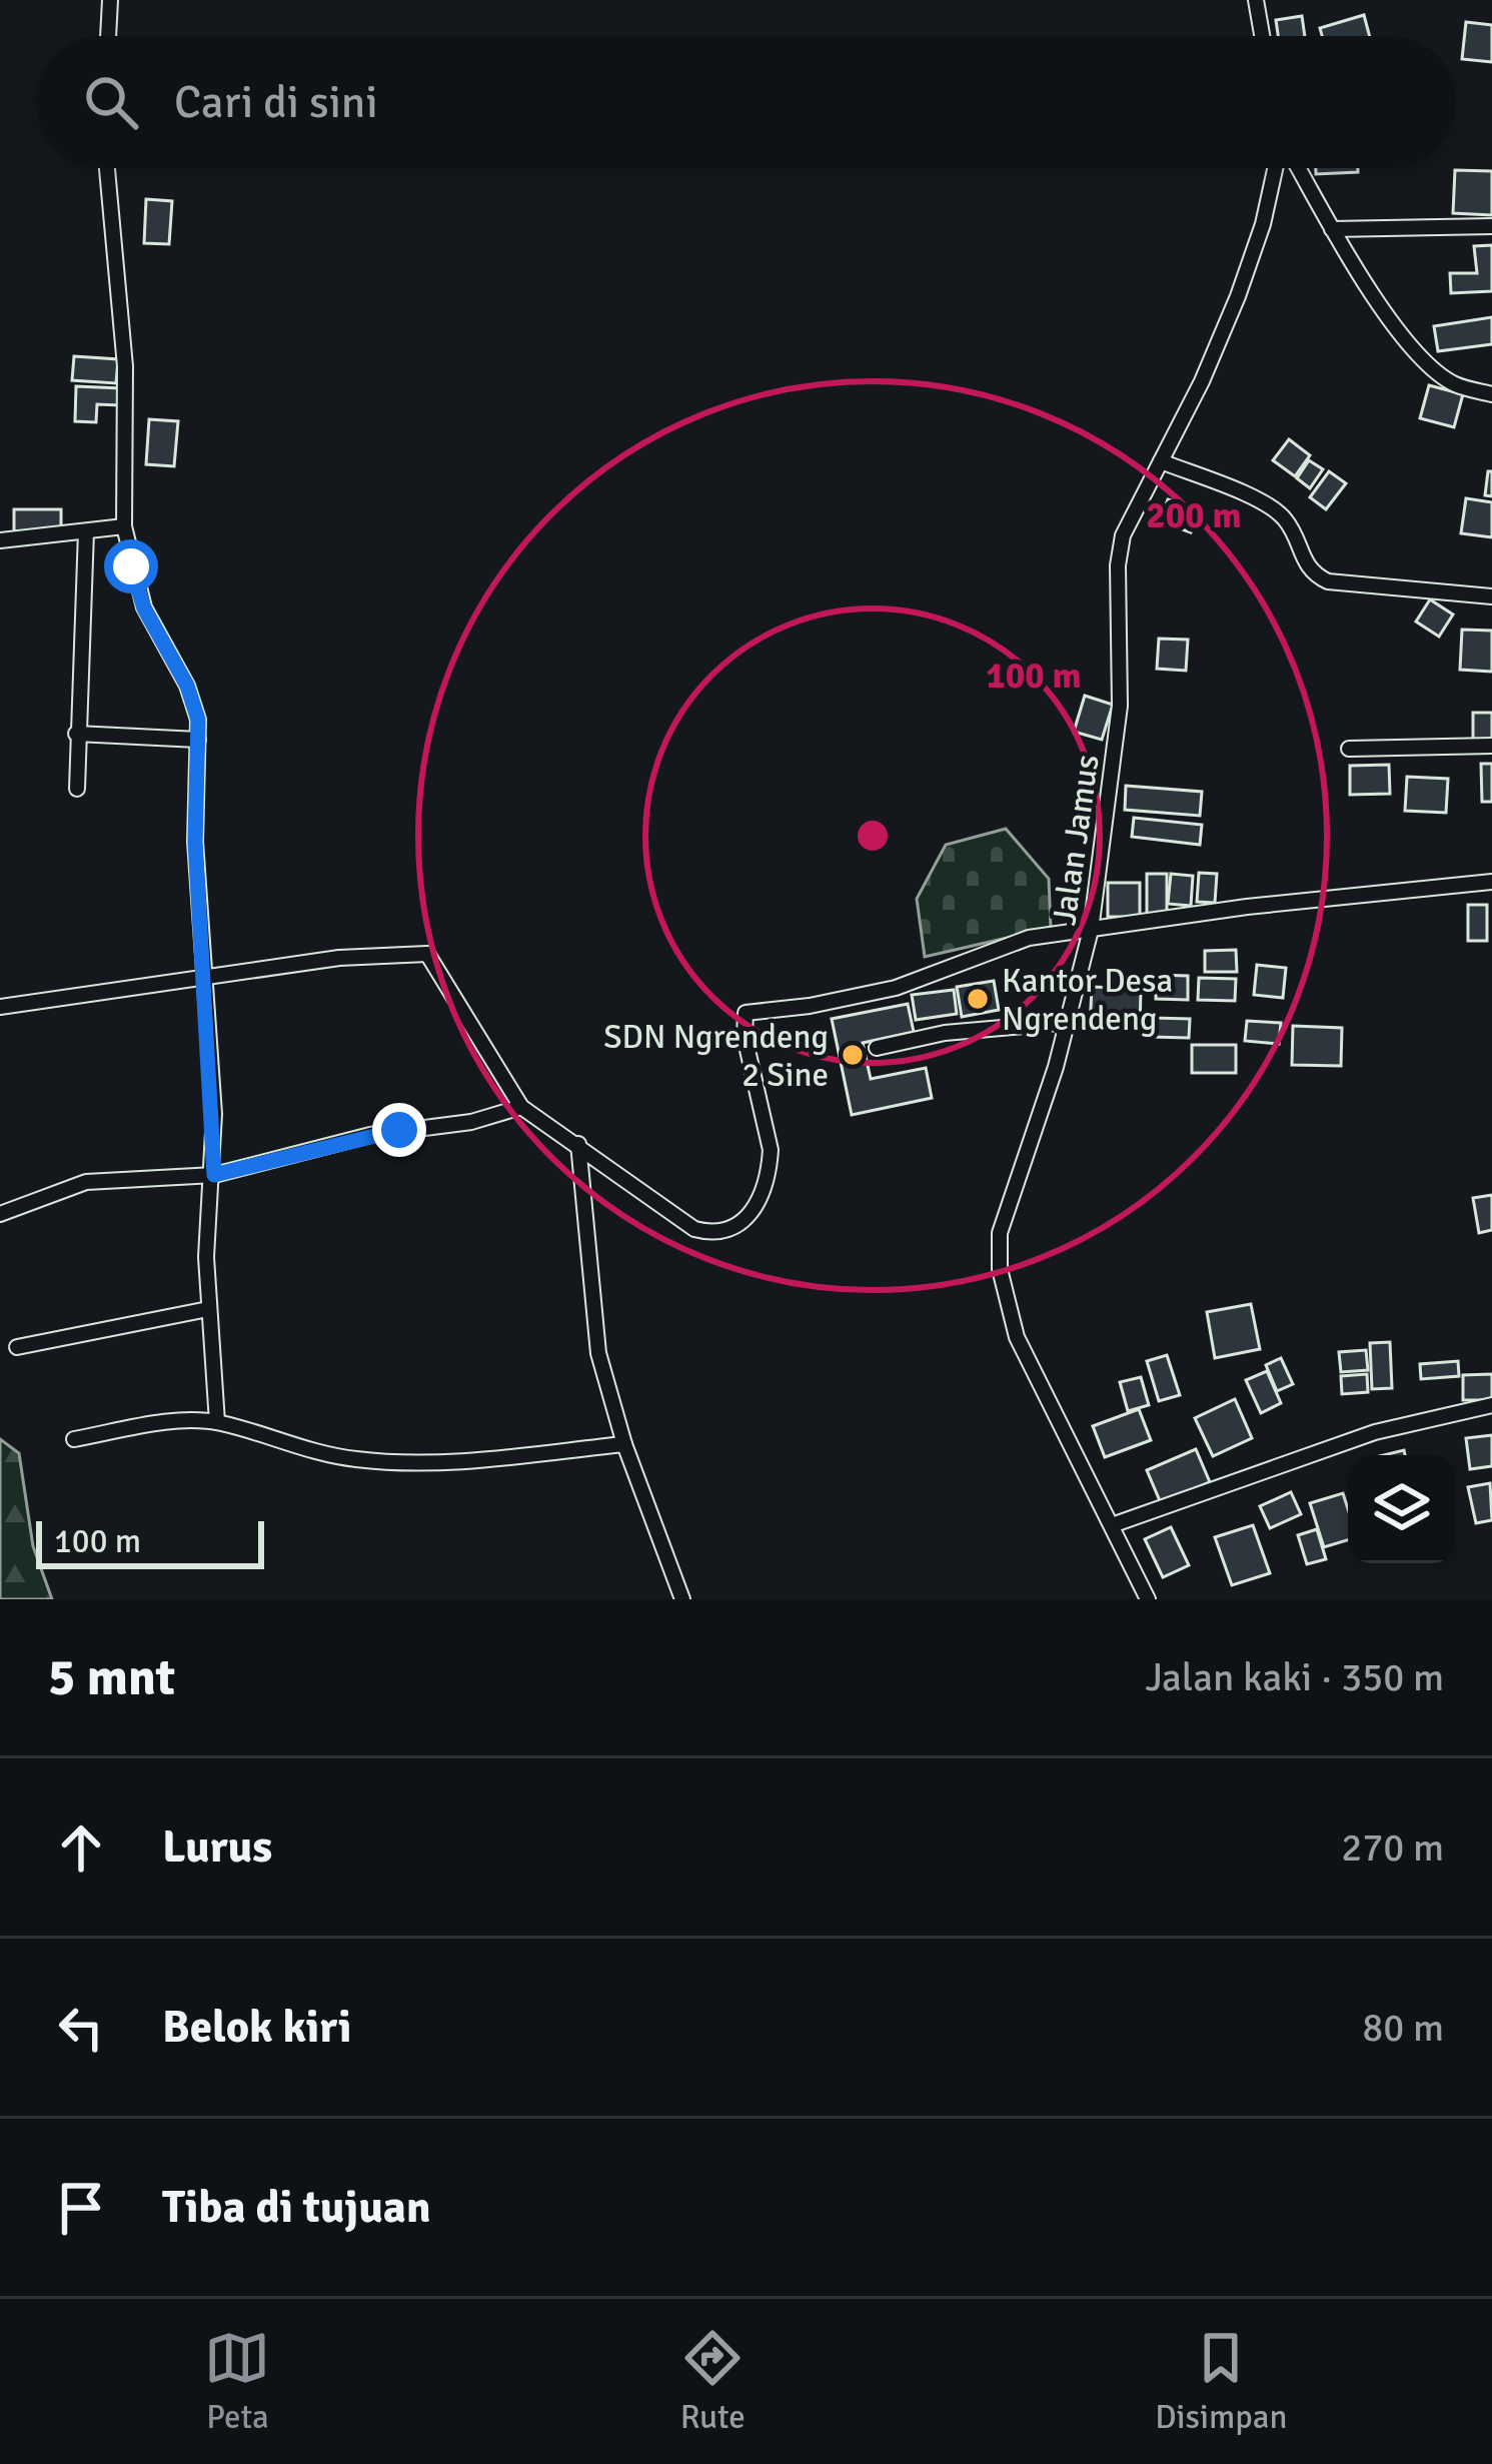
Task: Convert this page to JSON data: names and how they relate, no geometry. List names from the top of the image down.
{
  "streets": {
    "street": ["Jalan Jamus"]
  },
  "places": ["Kantor Desa Ngrendeng", "SDN Ngrendeng 2 Sine"],
  "scale_bar": "100 m",
  "page": {
    "search": "Cari di sini",
    "scale": "100 m",
    "heading": ["5 mnt", "Jalan kaki · 350 m"],
    "list": [
      ["Lurus", "270 m"],
      ["Belok kiri", "80 m"],
      "Tiba di tujuan"
    ],
    "nav": ["Peta", "Rute", "Disimpan"]
  },
  "rings": ["200 m", "100 m"]
}
